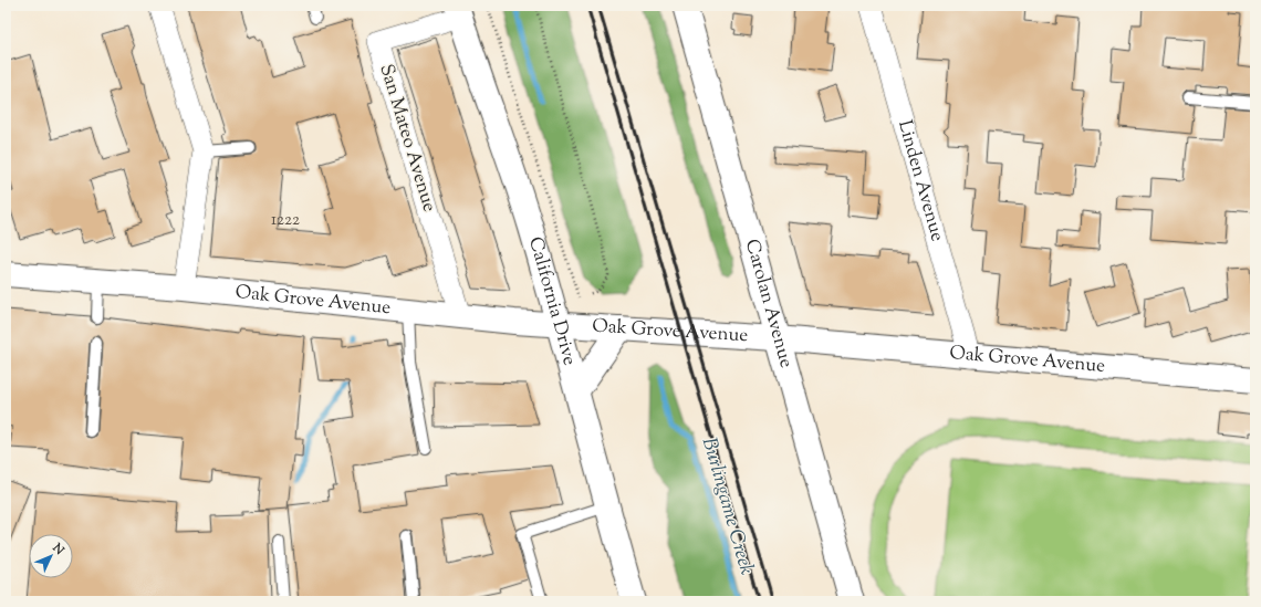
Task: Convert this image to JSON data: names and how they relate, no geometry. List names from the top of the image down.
{
  "streets": {
    "street": [
      "San Mateo Avenue",
      "Linden Avenue",
      "Oak Grove Avenue",
      "California Drive",
      "Carolan Avenue"
    ]
  },
  "crossings": [
    ["San Mateo Avenue", "Oak Grove Avenue"],
    ["San Mateo Avenue", "California Drive"],
    ["Linden Avenue", "Oak Grove Avenue"],
    ["Oak Grove Avenue", "California Drive"],
    ["Oak Grove Avenue", "Carolan Avenue"]
  ],
  "water": ["Burlingame Creek"],
  "house_numbers": ["1222"],
  "north": "top right"
}
